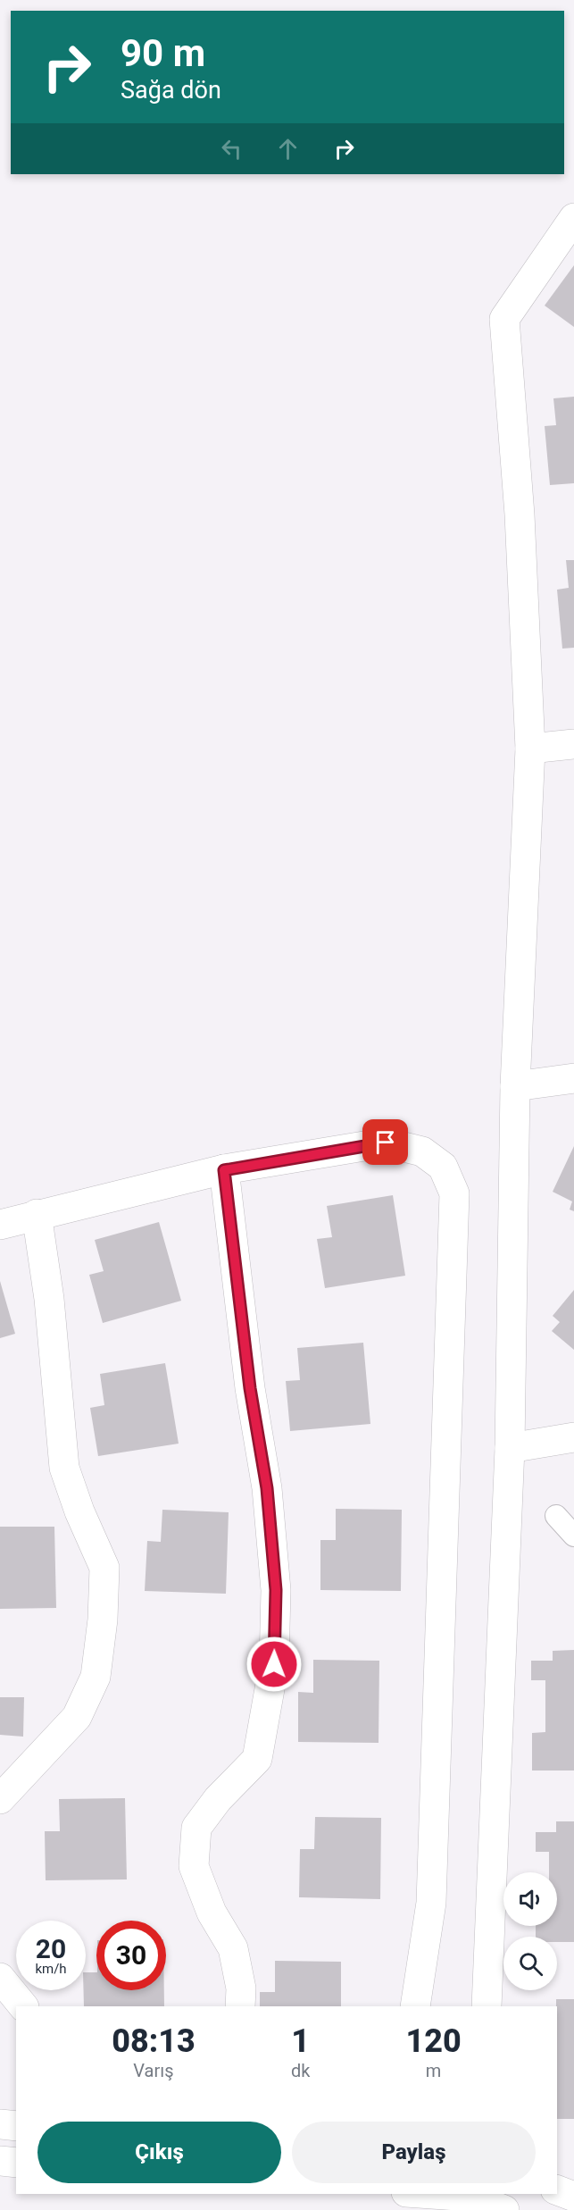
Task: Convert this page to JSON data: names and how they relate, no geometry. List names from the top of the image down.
{
  "page": {
    "turn": ["90 m", "Sağa dön"],
    "speed": "20 km/h",
    "limit": "30",
    "eta": [
      "08:13",
      "Varış",
      "1",
      "dk",
      "120",
      "m"
    ],
    "buttons": ["Çıkış", "Paylaş"]
  }
}
